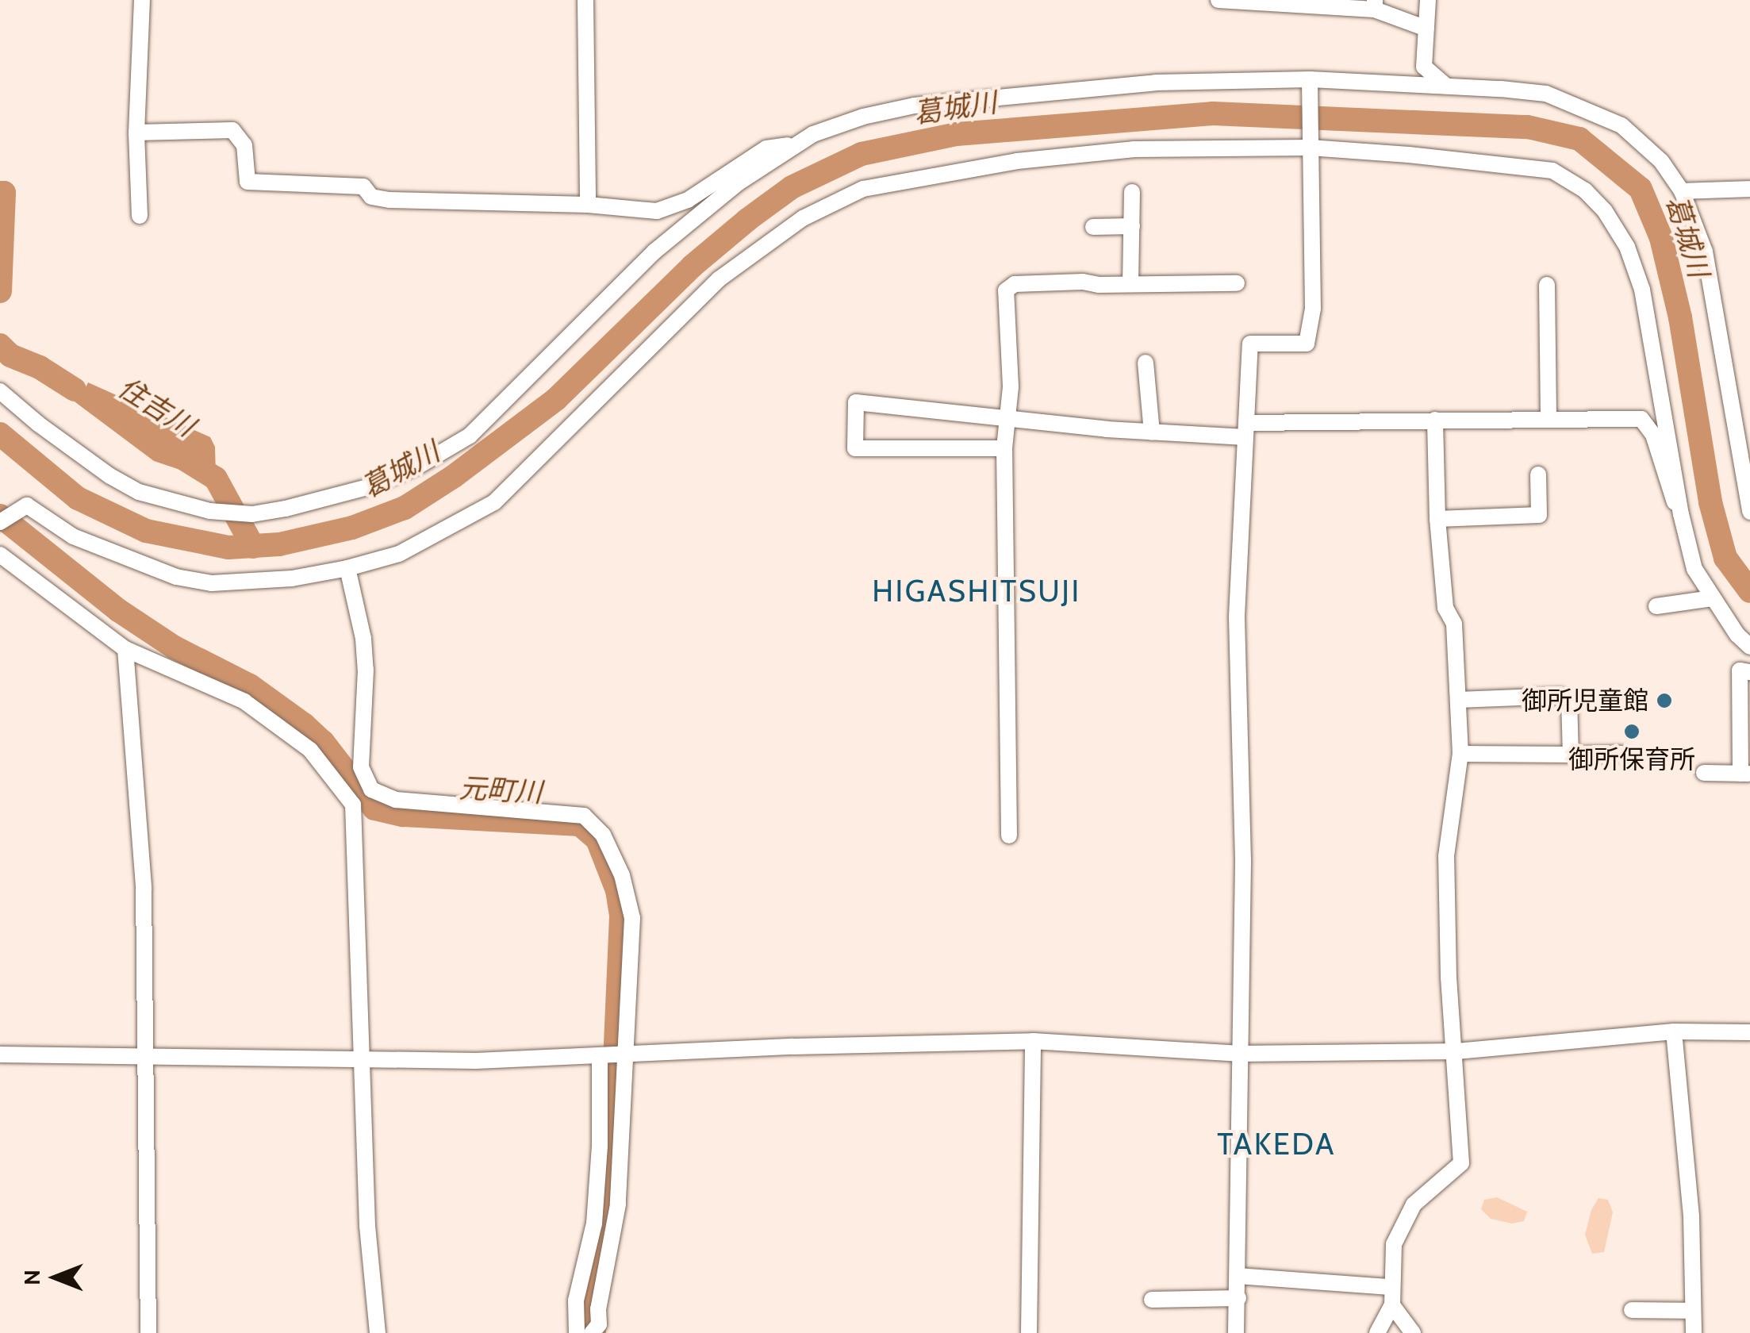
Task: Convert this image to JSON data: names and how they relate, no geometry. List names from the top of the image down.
{
  "districts": ["HIGASHITSUJI", "TAKEDA"],
  "water": ["葛城川", "住吉川", "元町川"],
  "places": ["御所児童館", "御所保育所"],
  "north": "left"
}
